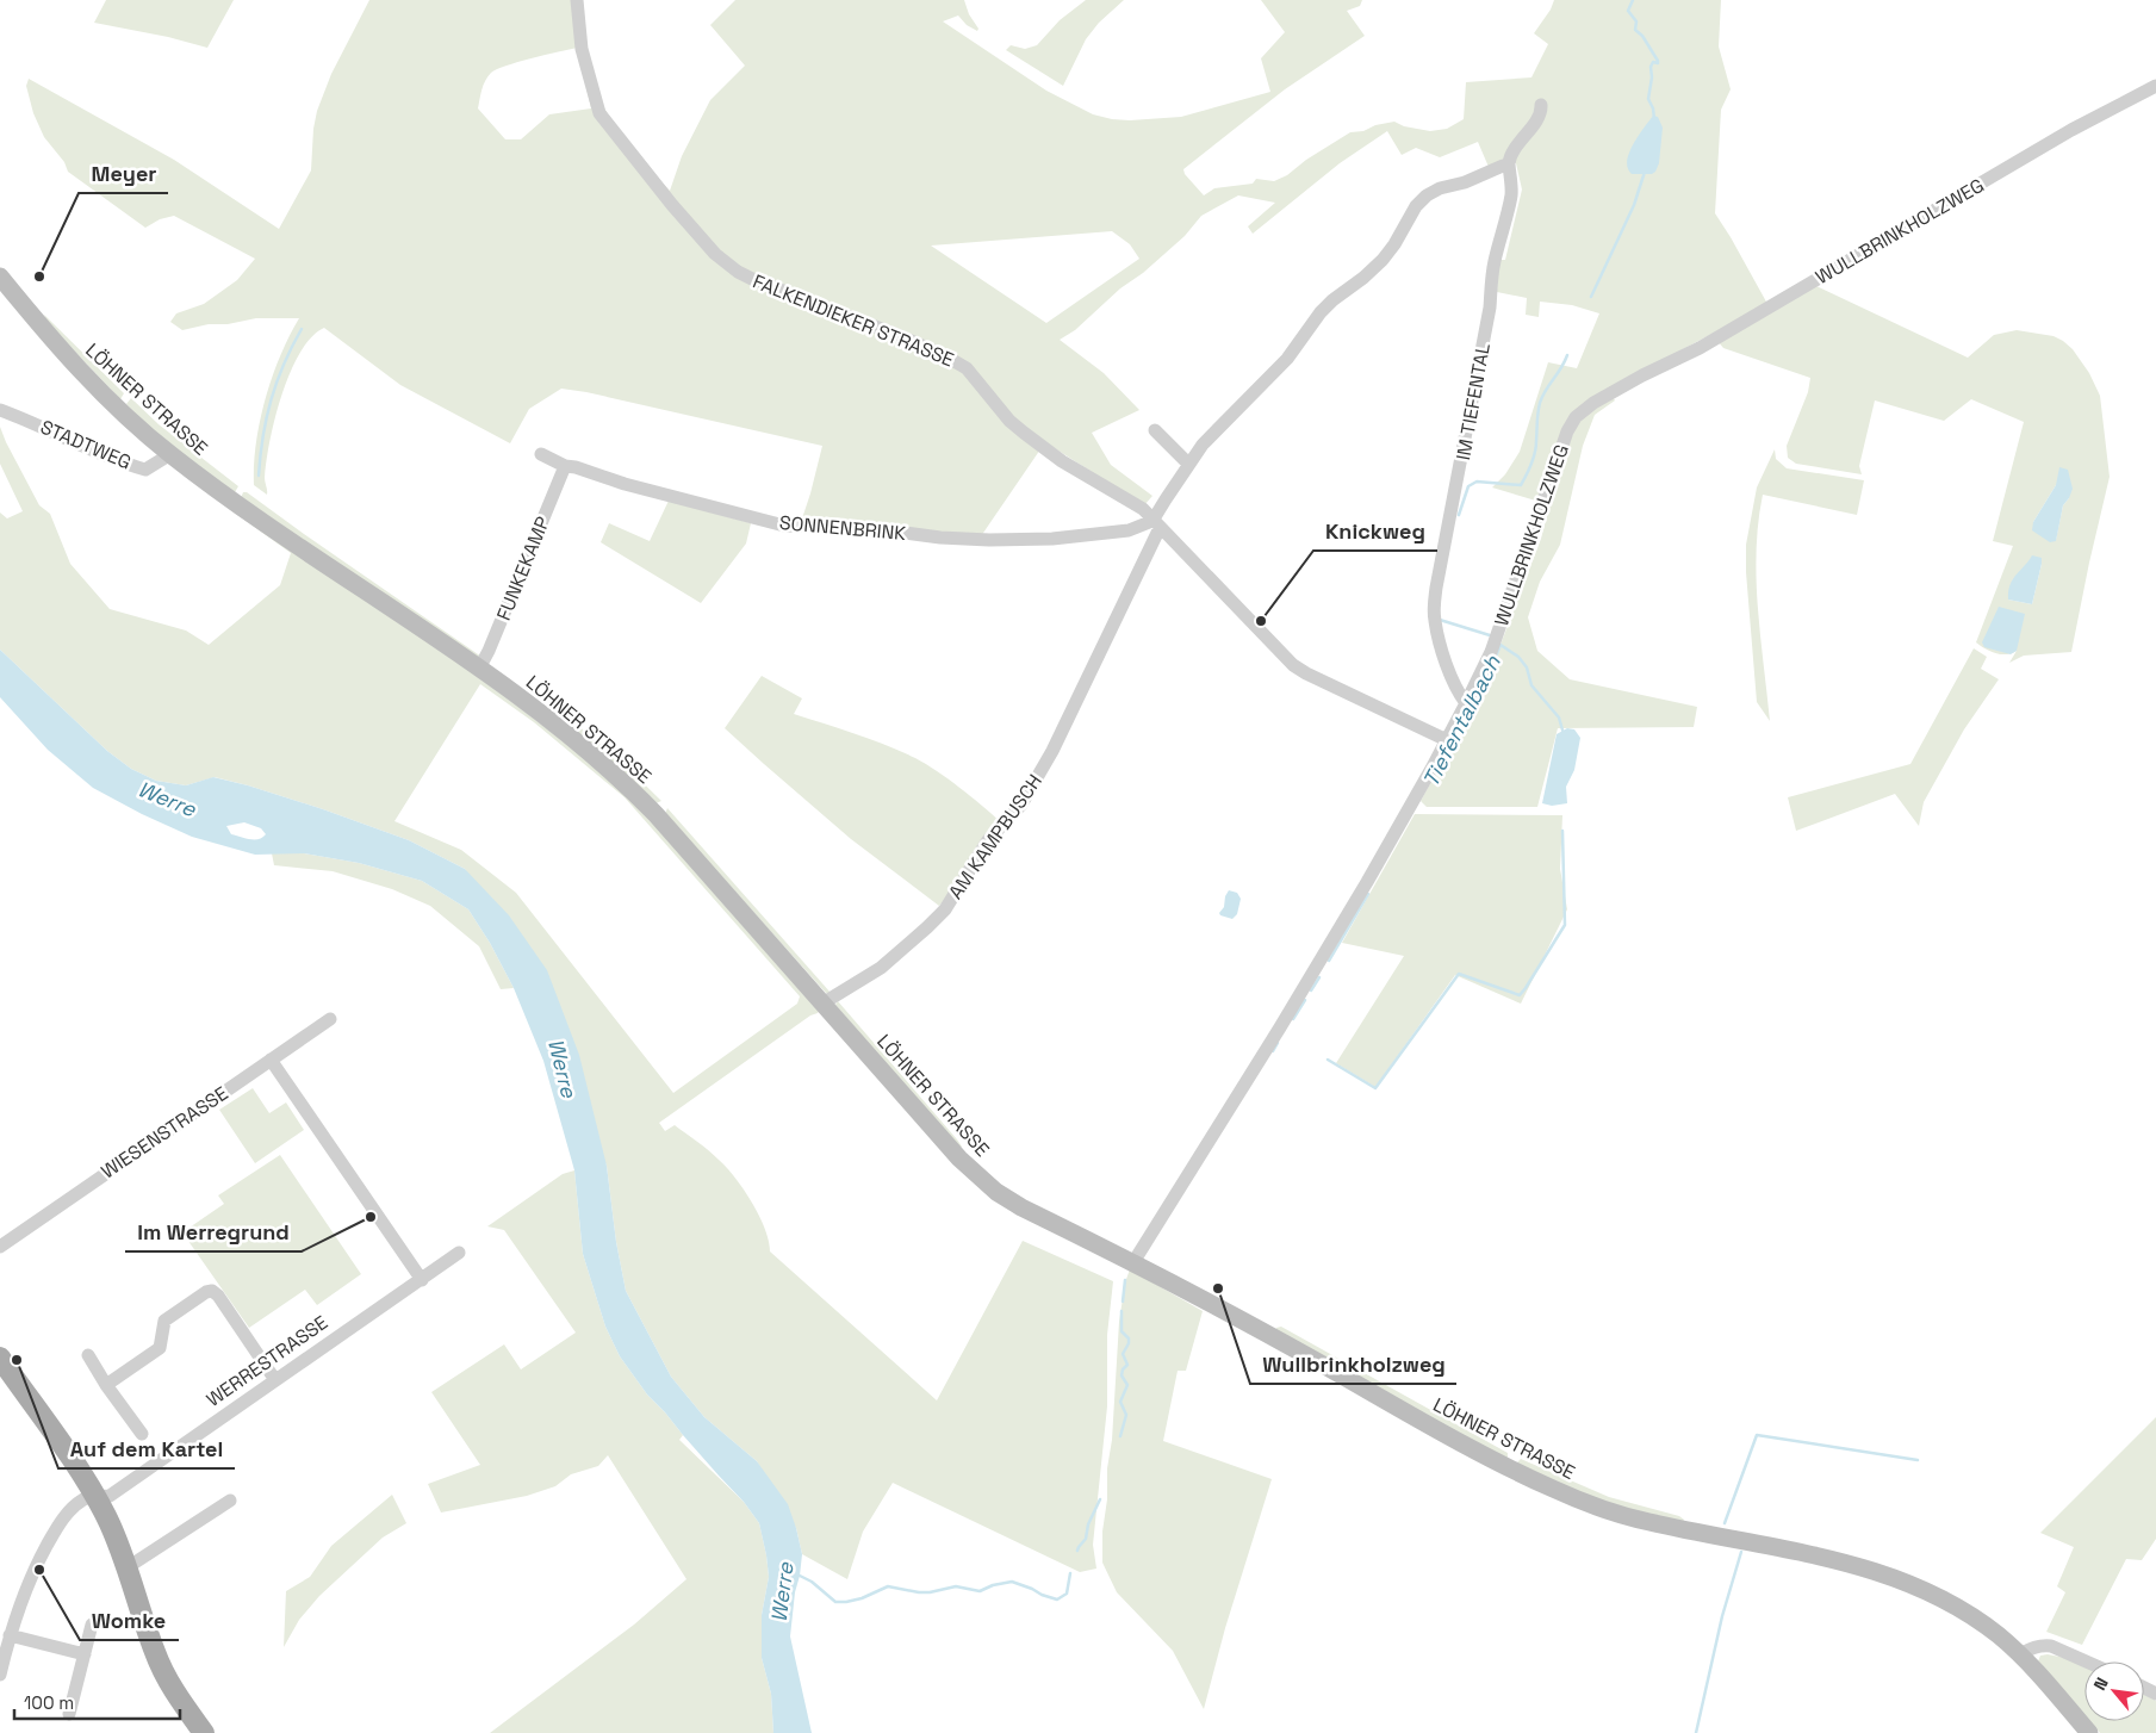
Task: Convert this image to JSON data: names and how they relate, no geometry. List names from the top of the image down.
{
  "streets": {
    "main road": ["LÖHNER STRASSE"],
    "street": [
      "WULLBRINKHOLZWEG",
      "FALKENDIEKER STRASSE",
      "IM TIEFENTAL",
      "STADTWEG",
      "SONNENBRINK",
      "FUNKEKAMP",
      "AM KAMPBUSCH",
      "WIESENSTRASSE",
      "WERRESTRASSE"
    ]
  },
  "crossings": [
    ["WULLBRINKHOLZWEG", "FALKENDIEKER STRASSE"],
    ["WULLBRINKHOLZWEG", "LÖHNER STRASSE"],
    ["WULLBRINKHOLZWEG", "IM TIEFENTAL"],
    ["FALKENDIEKER STRASSE", "SONNENBRINK"],
    ["FALKENDIEKER STRASSE", "AM KAMPBUSCH"],
    ["LÖHNER STRASSE", "STADTWEG"],
    ["LÖHNER STRASSE", "FUNKEKAMP"],
    ["LÖHNER STRASSE", "AM KAMPBUSCH"],
    ["IM TIEFENTAL", "AM KAMPBUSCH"],
    ["SONNENBRINK", "FUNKEKAMP"],
    ["SONNENBRINK", "AM KAMPBUSCH"]
  ],
  "water": ["Tiefentalbach", "Werre"],
  "places": [
    "Meyer",
    "Knickweg",
    "Im Werregrund",
    "Wullbrinkholzweg",
    "Auf dem Kartel",
    "Womke"
  ],
  "scale_bar": "100 m",
  "north": "top left"
}
